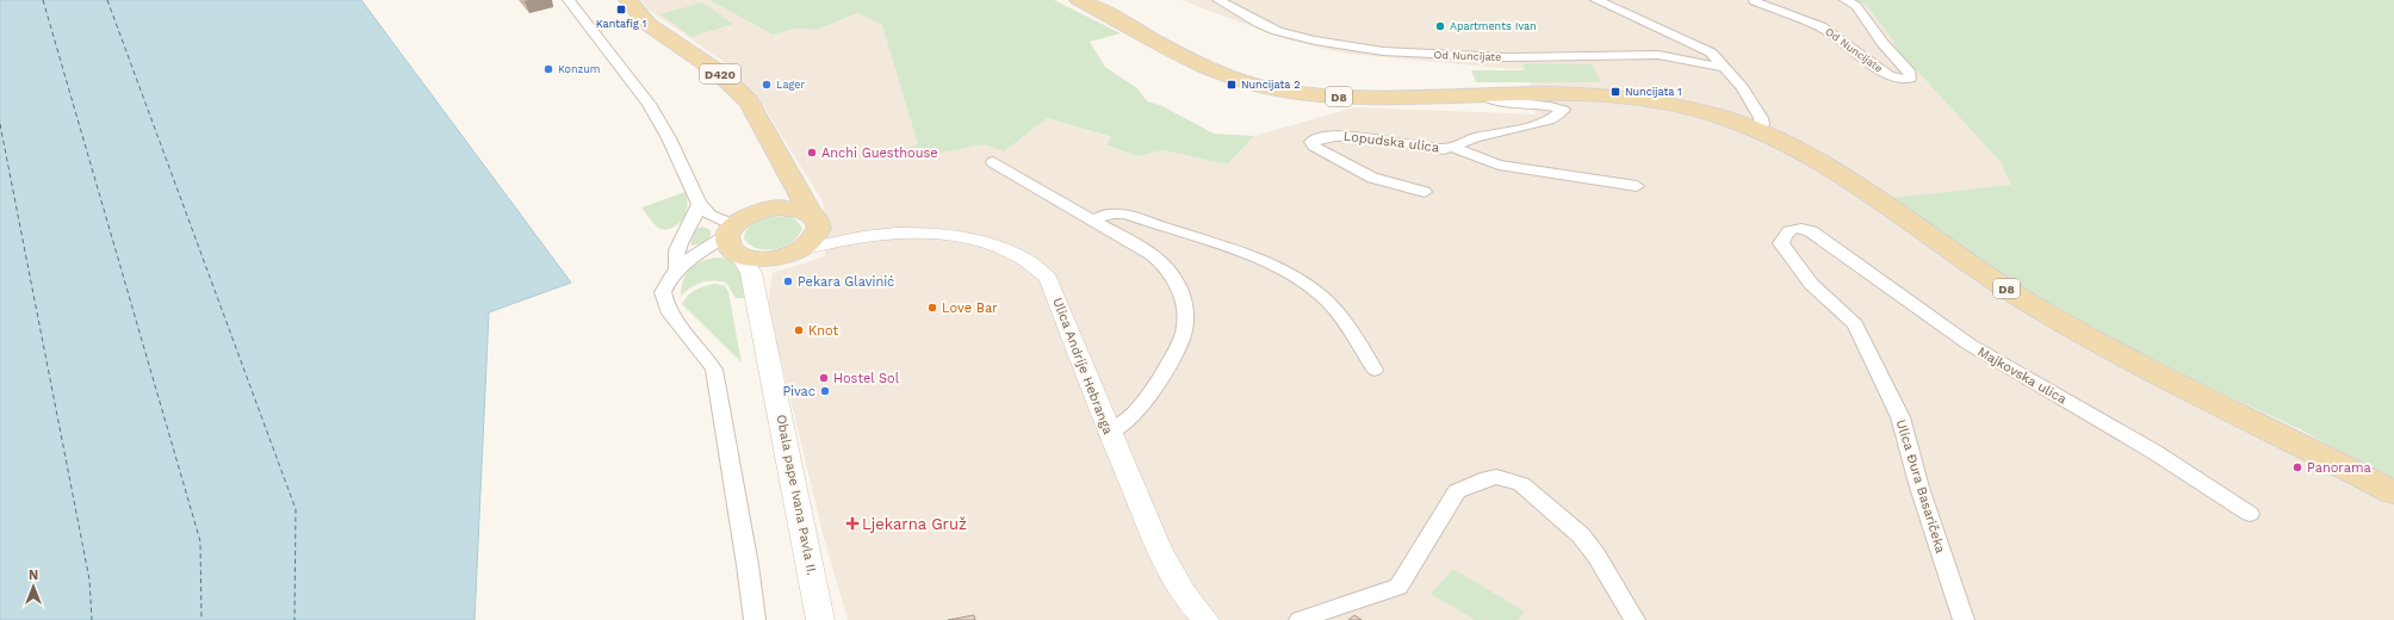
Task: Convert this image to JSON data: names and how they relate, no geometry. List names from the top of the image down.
{
  "streets": {
    "main road": ["D420", "D8", "Obala pape Ivana Pavla II."],
    "street": [
      "Od Nuncijate",
      "Lopudska ulica",
      "Ulica Andrije Hebranga",
      "Majkovska ulica",
      "Ulica Đura Basaričeka"
    ]
  },
  "crossings": [
    ["D420", "Ulica Andrije Hebranga"],
    ["D8", "Lopudska ulica"],
    ["Majkovska ulica", "Ulica Đura Basaričeka"]
  ],
  "places": {
    "transit": ["Kantafig 1", "Nuncijata 2", "Nuncijata 1"],
    "other": [
      "Apartments Ivan",
      "Konzum",
      "Lager",
      "Anchi Guesthouse",
      "Pekara Glavinić",
      "Love Bar",
      "Knot",
      "Hostel Sol",
      "Pivac",
      "Panorama"
    ],
    "health": ["Ljekarna Gruž"]
  },
  "north": "top"
}
